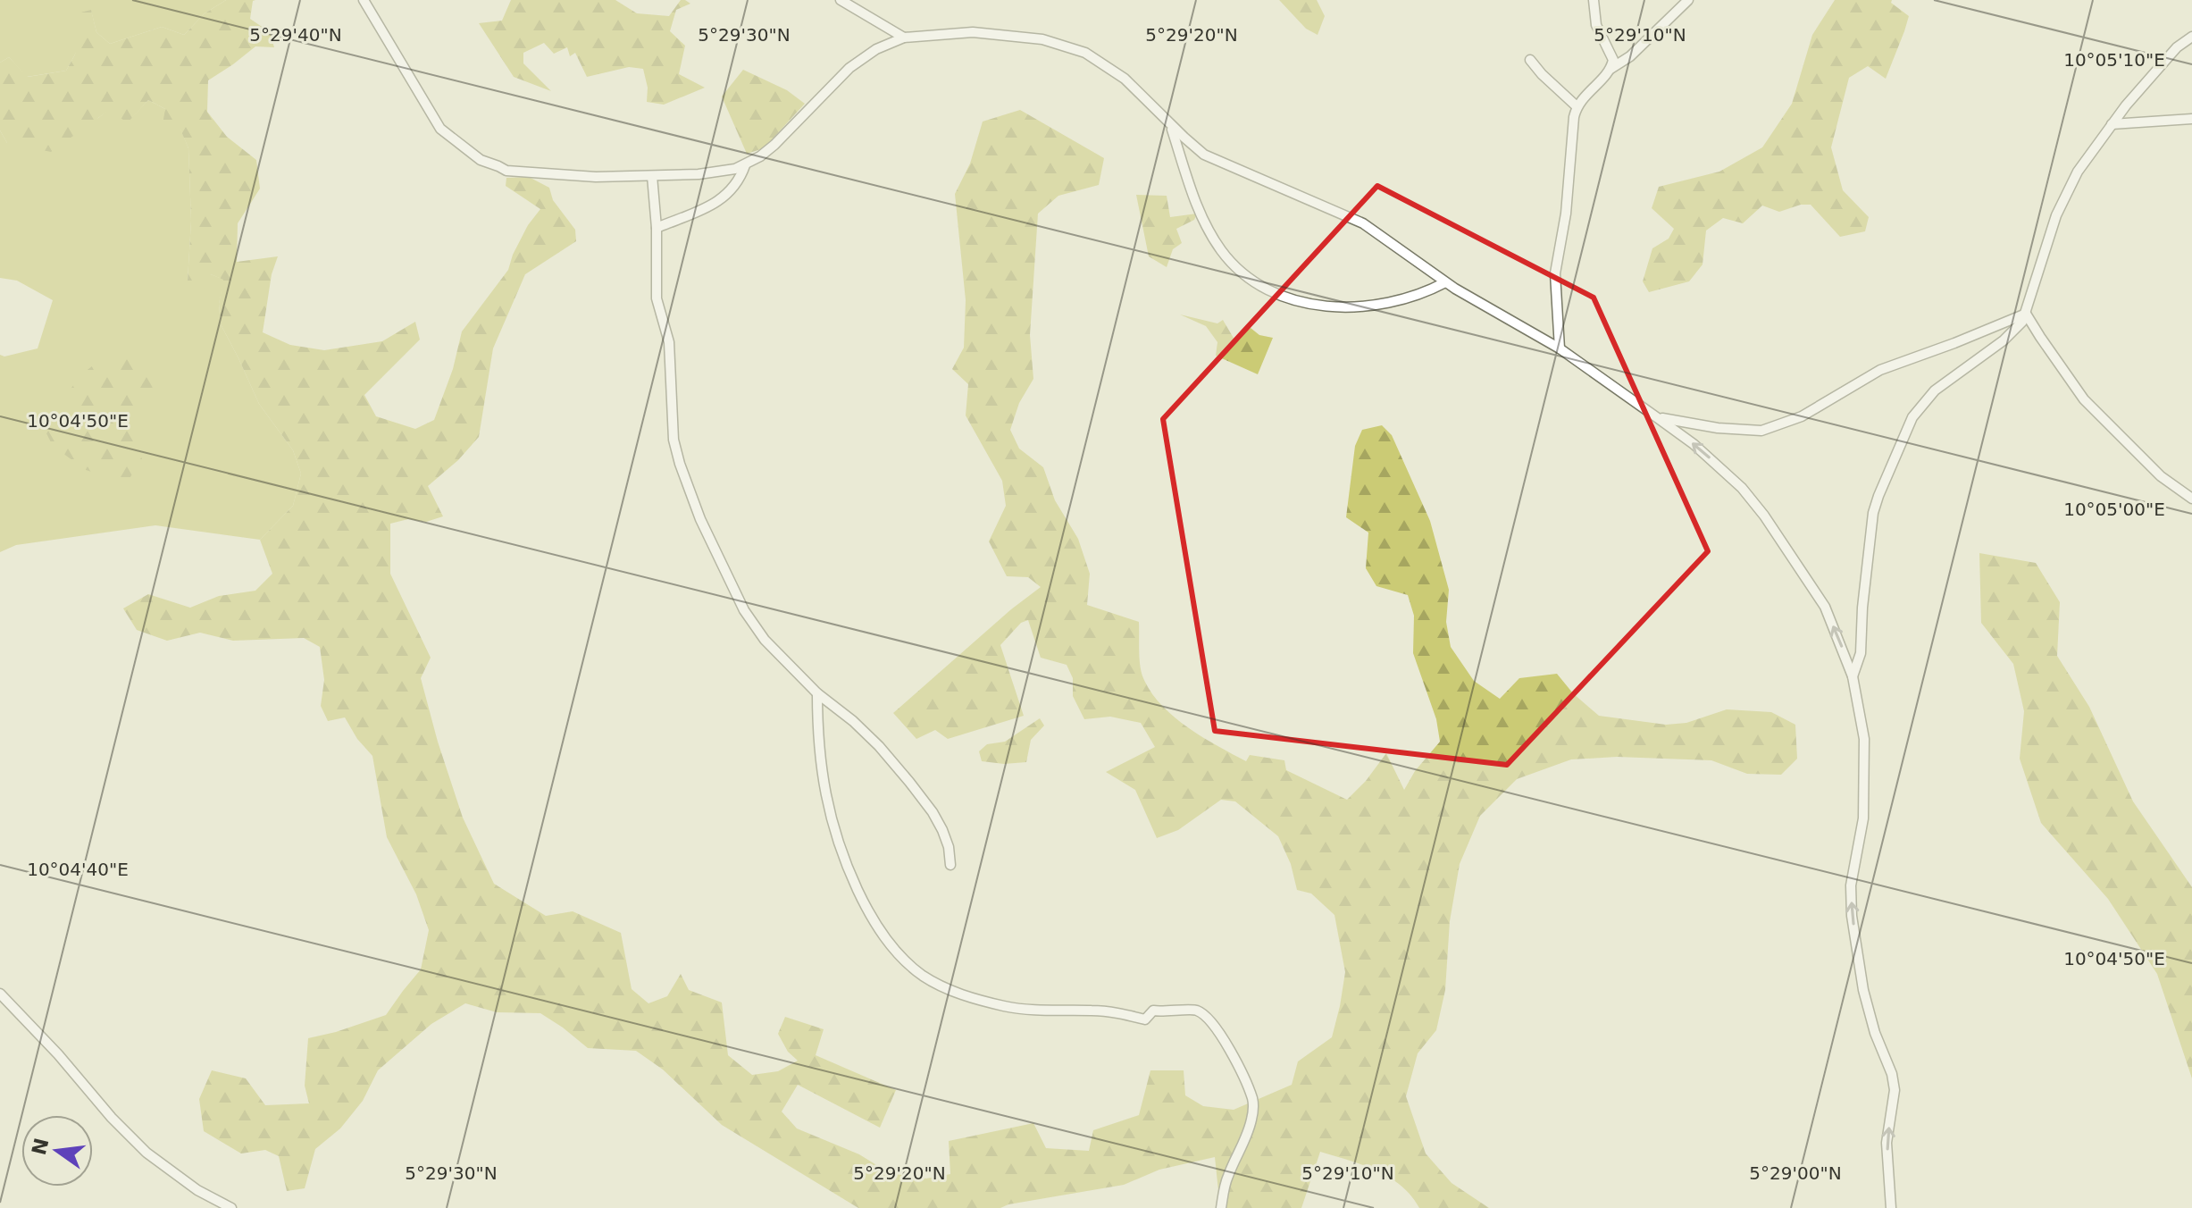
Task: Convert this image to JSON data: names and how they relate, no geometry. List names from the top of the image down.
{
  "north": "left",
  "coordinates": [
    "5°29'40\"N",
    "5°29'30\"N",
    "5°29'20\"N",
    "5°29'10\"N",
    "10°05'10\"E",
    "10°04'50\"E",
    "10°05'00\"E",
    "10°04'40\"E",
    "5°29'00\"N"
  ]
}
